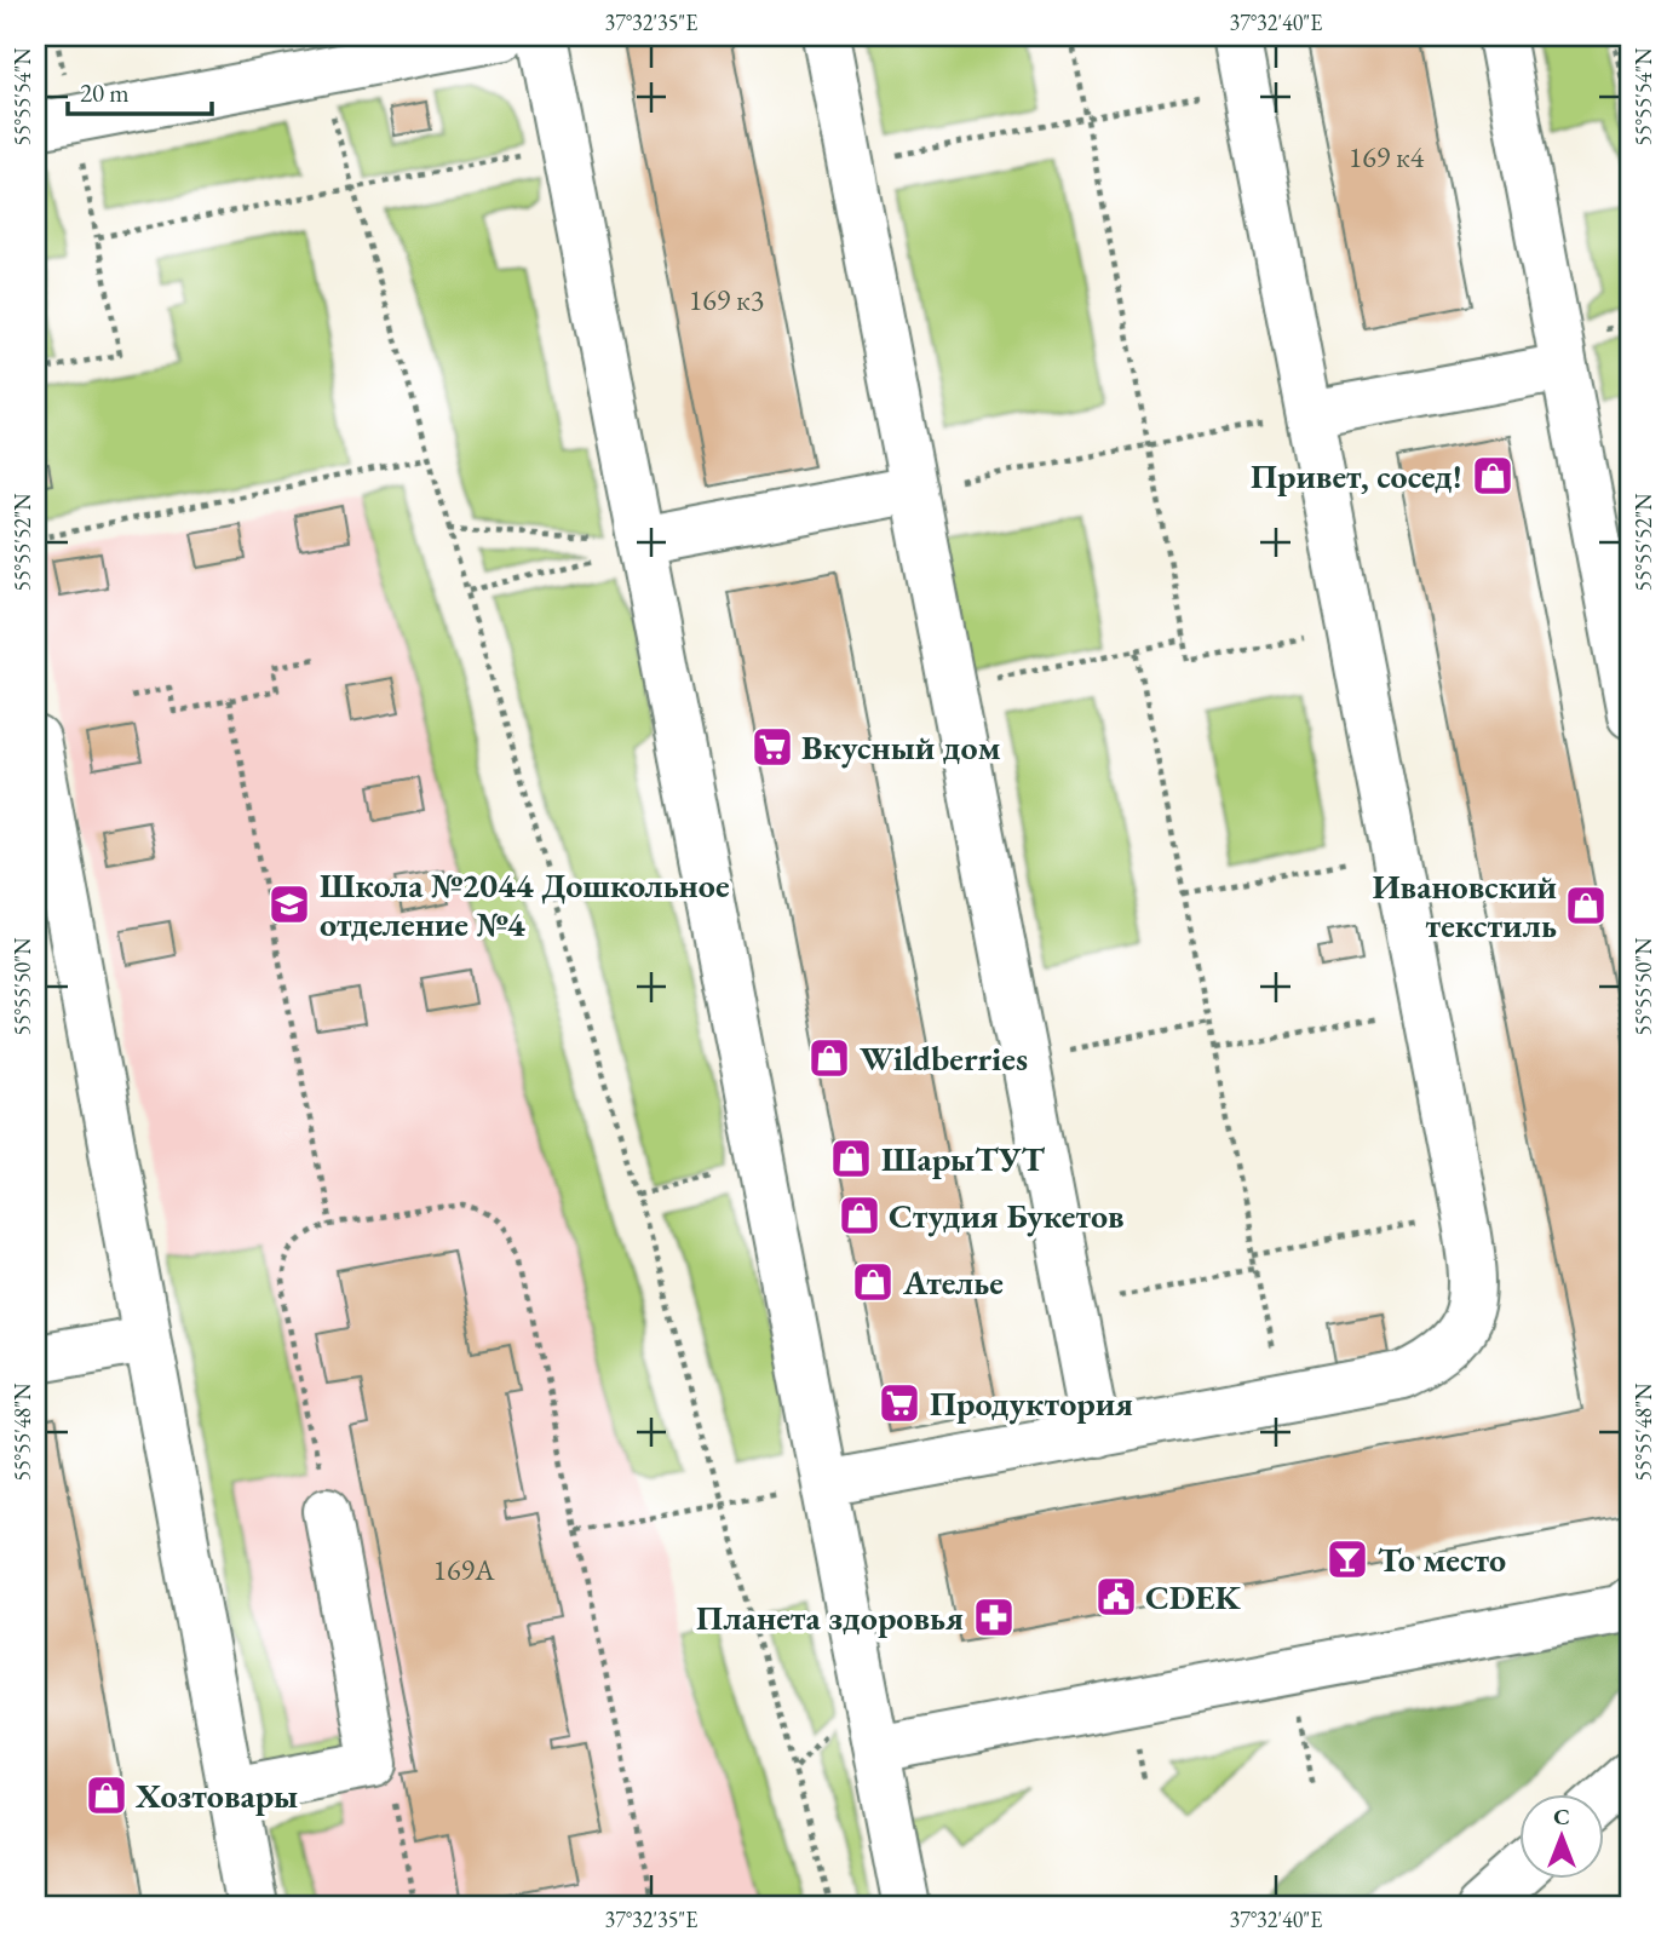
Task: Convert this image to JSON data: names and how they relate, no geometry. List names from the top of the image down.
{
  "places": {
    "shop": [
      "Привет, сосед!",
      "Ивановский текстиль",
      "Wildberries",
      "ШарыТУТ",
      "Студия Букетов",
      "Ателье",
      "Хозтовары"
    ],
    "supermarket": ["Вкусный дом", "Продуктория"],
    "school or university": ["Школа №2044 Дошкольное отделение №4"],
    "bar": ["То место"],
    "public building": ["CDEK"],
    "pharmacy": ["Планета здоровья"]
  },
  "house_numbers": ["169 к4", "169 к3", "169А"],
  "scale_bar": "20 m",
  "north": "top",
  "coordinates": [
    "37°32'35\"E",
    "37°32'40\"E",
    "55°55'54\"N",
    "55°55'52\"N",
    "55°55'50\"N",
    "55°55'48\"N"
  ]
}
